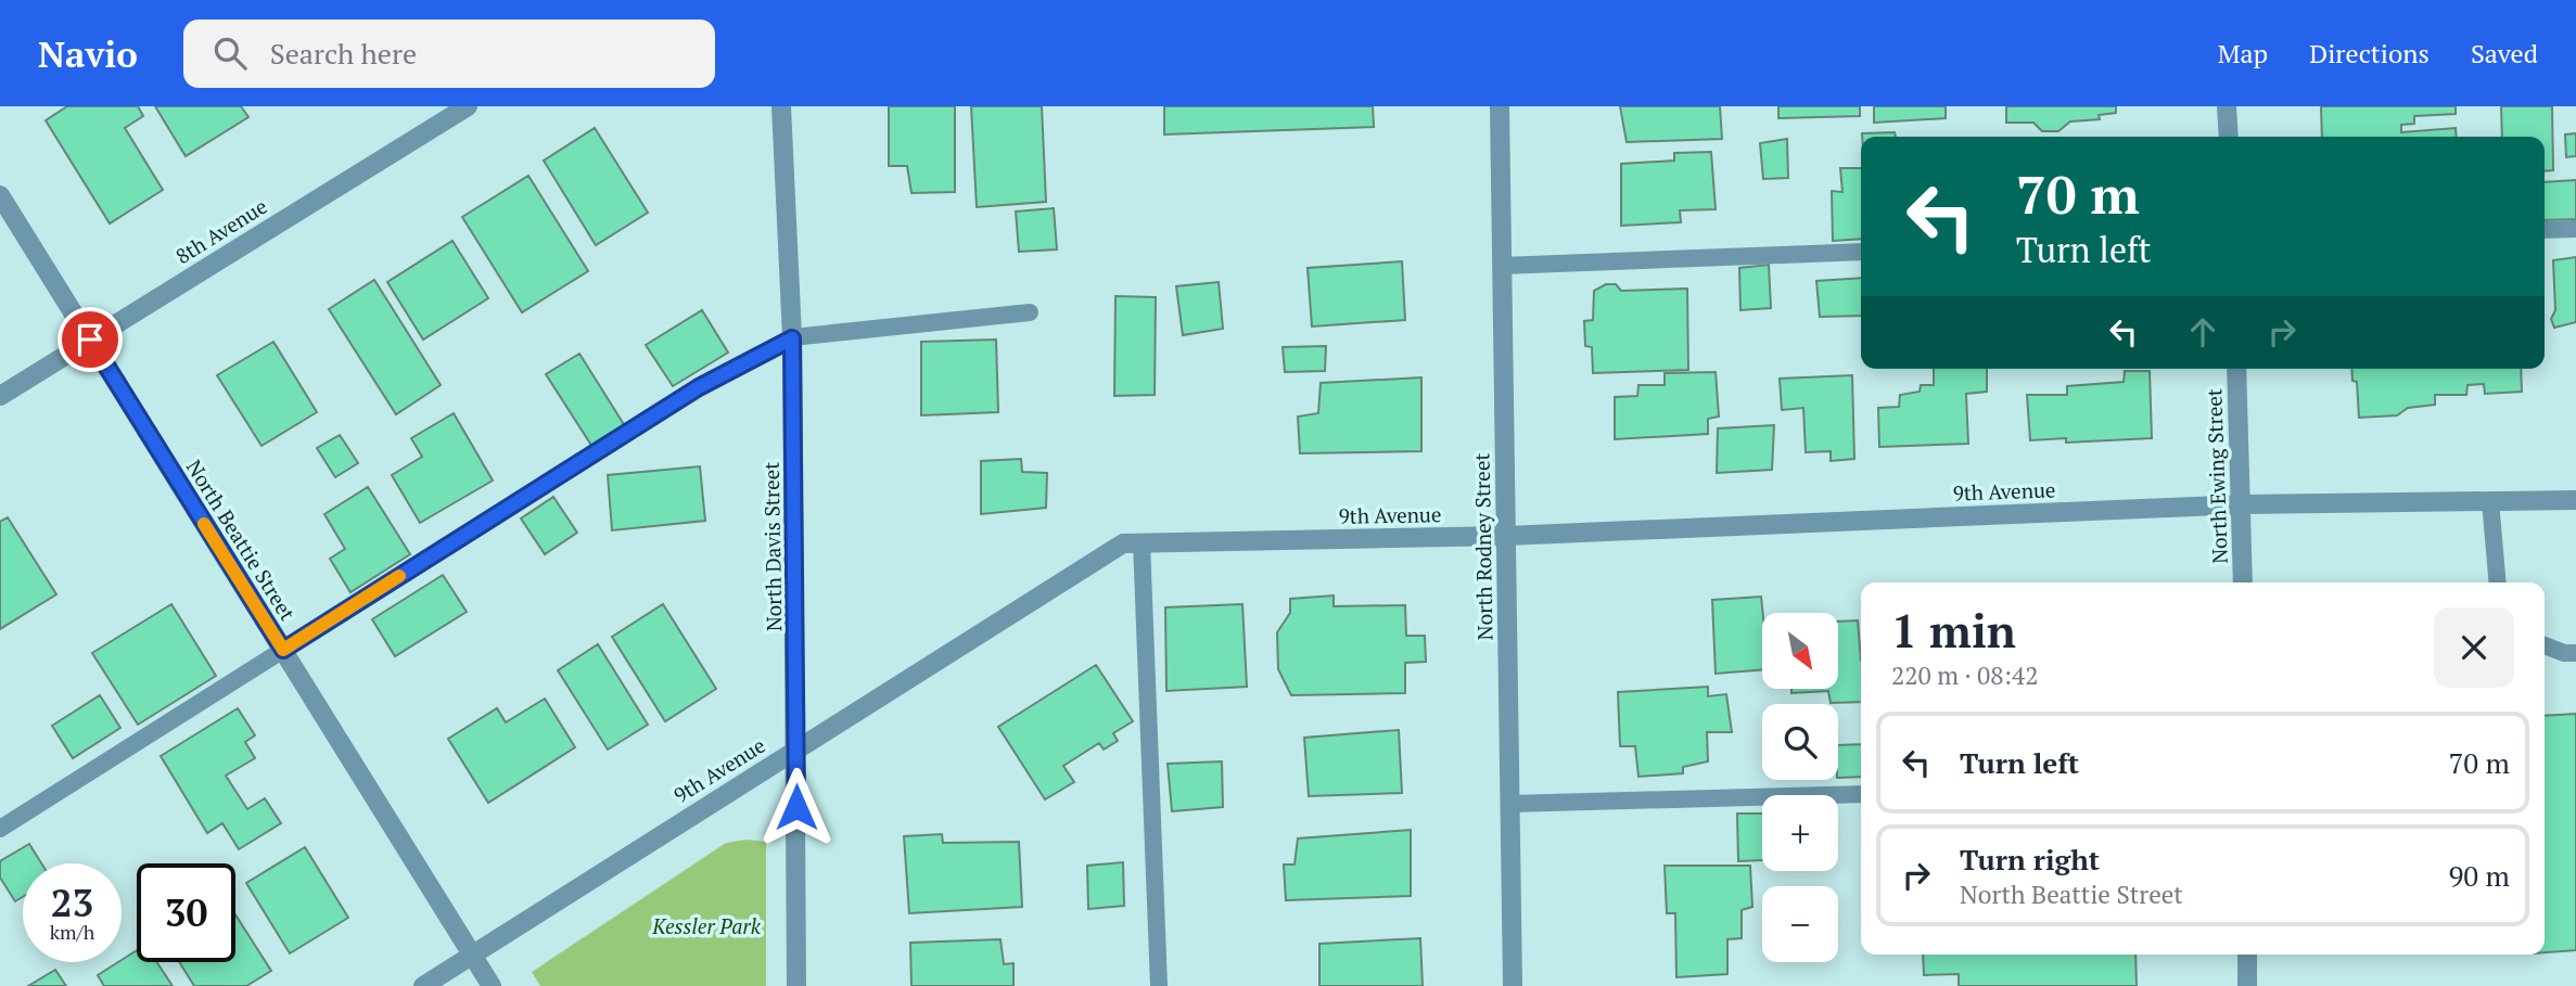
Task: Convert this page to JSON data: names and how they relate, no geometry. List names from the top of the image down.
{
  "streets": {
    "street": [
      "8th Avenue",
      "North Ewing Street",
      "9th Avenue",
      "North Beattie Street",
      "North Davis Street",
      "North Rodney Street"
    ]
  },
  "crossings": [
    ["8th Avenue", "North Beattie Street"],
    ["North Ewing Street", "9th Avenue"],
    ["9th Avenue", "North Beattie Street"],
    ["9th Avenue", "North Davis Street"],
    ["9th Avenue", "North Rodney Street"]
  ],
  "parks": ["Kessler Park"],
  "north": "bottom right",
  "page": {
    "header": "Navio",
    "search": "Search here",
    "nav": ["Map", "Directions", "Saved"],
    "turn": ["70 m", "Turn left"],
    "heading": ["1 min", "220 m · 08:42"],
    "map_buttons": ["+", "−"],
    "list": [
      {
        "name": "Turn left",
        "value": "70 m"
      },
      {
        "name": "Turn right",
        "note": "North Beattie Street",
        "value": "90 m"
      }
    ],
    "speed": "23 km/h",
    "limit": "30"
  }
}
